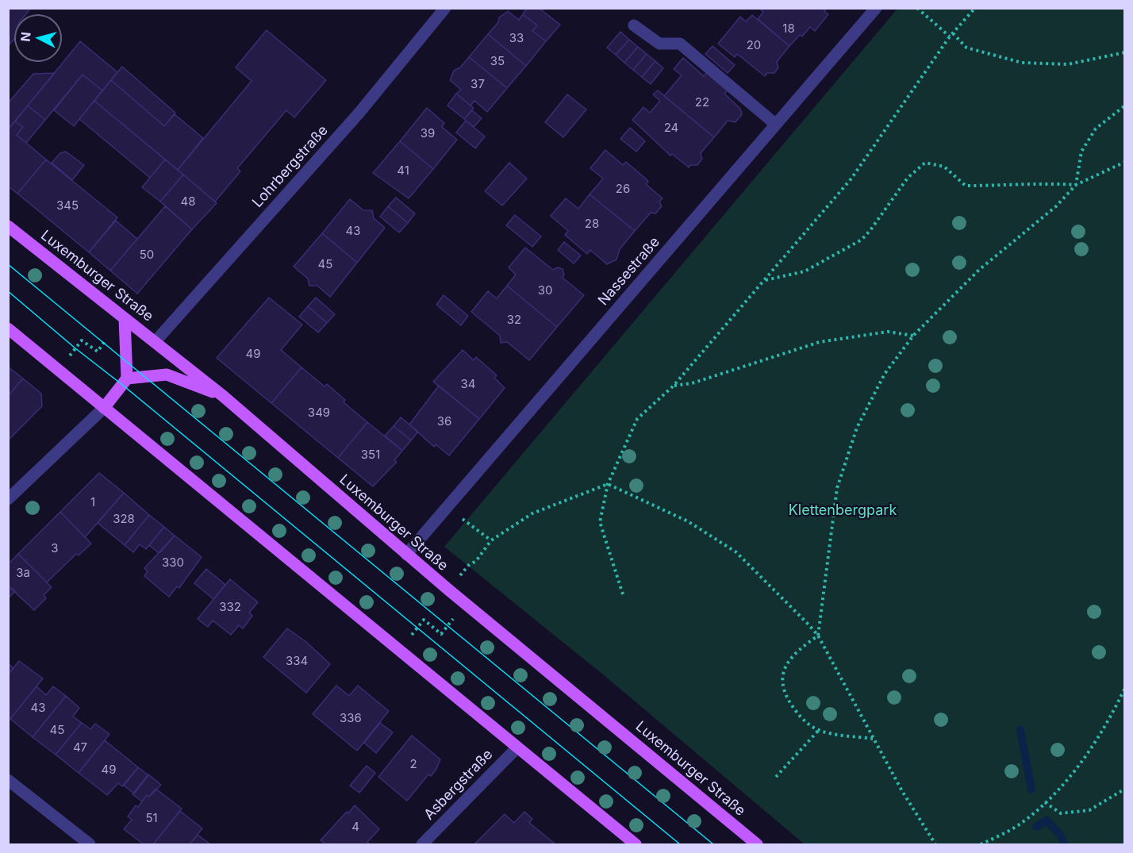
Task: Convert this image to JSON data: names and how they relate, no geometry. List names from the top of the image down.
{
  "streets": {
    "main road": ["Luxemburger Straße"],
    "street": ["Lohrbergstraße", "Nassestraße", "Asbergstraße"]
  },
  "crossings": [
    ["Lohrbergstraße", "Luxemburger Straße"],
    ["Nassestraße", "Luxemburger Straße"]
  ],
  "parks": ["Klettenbergpark"],
  "house_numbers": [
    "18",
    "33",
    "20",
    "35",
    "37",
    "22",
    "24",
    "39",
    "41",
    "26",
    "48",
    "345",
    "28",
    "43",
    "50",
    "45",
    "30",
    "32",
    "49",
    "34",
    "349",
    "36",
    "351",
    "1",
    "328",
    "3",
    "330",
    "3a",
    "332",
    "334",
    "43",
    "336",
    "45",
    "47",
    "2",
    "49",
    "51",
    "4"
  ],
  "north": "left"
}
